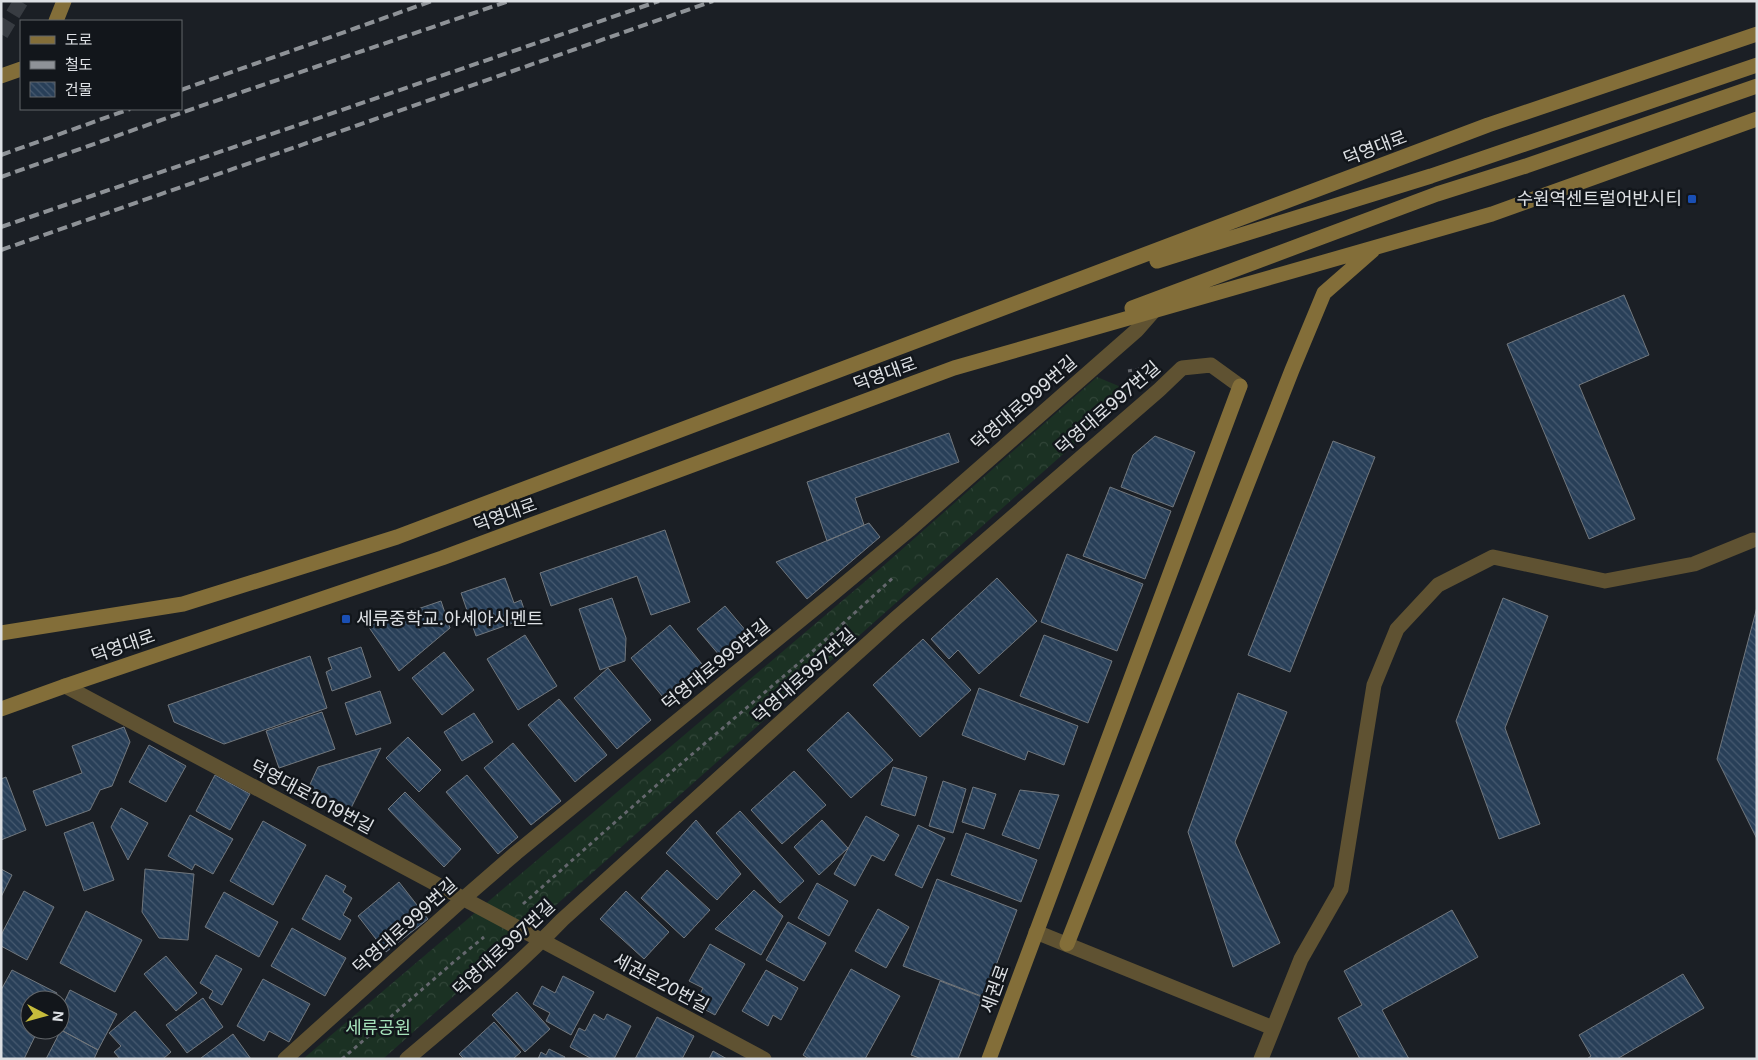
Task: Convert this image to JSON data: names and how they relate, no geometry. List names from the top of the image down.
{
  "streets": {
    "main road": ["덕영대로", "세권로"],
    "street": [
      "덕영대로999번길",
      "덕영대로997번길",
      "덕영대로1019번길",
      "세권로20번길"
    ]
  },
  "crossings": [
    ["덕영대로", "덕영대로999번길"],
    ["덕영대로", "덕영대로1019번길"],
    ["덕영대로999번길", "덕영대로1019번길"],
    ["덕영대로997번길", "덕영대로1019번길"],
    ["덕영대로997번길", "세권로20번길"],
    ["덕영대로997번길", "세권로"],
    ["덕영대로1019번길", "세권로20번길"]
  ],
  "parks": ["세류공원"],
  "places": {
    "transit": ["수원역센트럴어반시티", "세류중학교.아세아시멘트"]
  },
  "legend": ["도로", "철도", "건물"],
  "north": "right"
}
